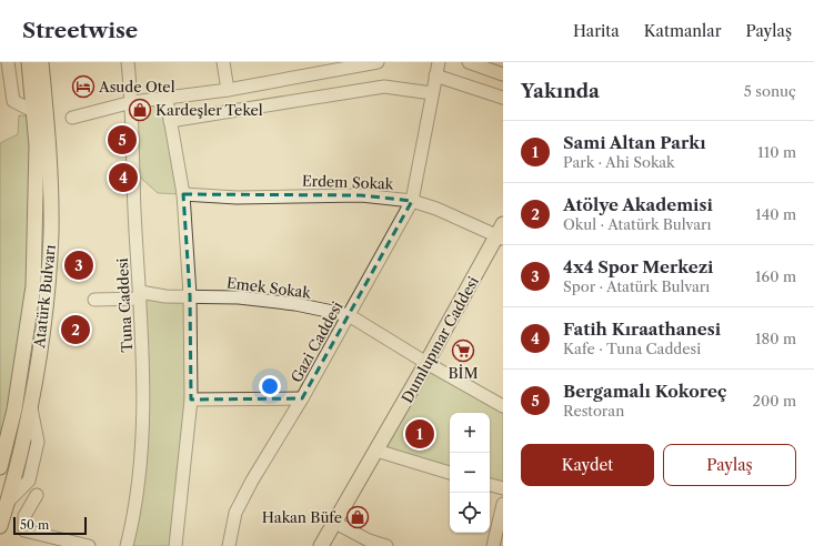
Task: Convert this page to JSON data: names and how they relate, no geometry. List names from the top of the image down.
{
  "streets": {
    "main road": ["Atatürk Bulvarı", "Dumlupınar Caddesi"],
    "street": [
      "Erdem Sokak",
      "Emek Sokak",
      "Tuna Caddesi",
      "Gazi Caddesi"
    ]
  },
  "crossings": [
    ["Erdem Sokak", "Dumlupınar Caddesi"],
    ["Erdem Sokak", "Gazi Caddesi"],
    ["Emek Sokak", "Tuna Caddesi"],
    ["Emek Sokak", "Dumlupınar Caddesi"],
    ["Emek Sokak", "Gazi Caddesi"]
  ],
  "places": {
    "hotel": ["Asude Otel"],
    "shop": ["Kardeşler Tekel", "Hakan Büfe"],
    "supermarket": ["BİM"]
  },
  "scale_bar": "50 m",
  "page": {
    "header": "Streetwise",
    "nav": ["Harita", "Katmanlar", "Paylaş"],
    "heading": ["Yakında", "5 sonuç"],
    "list": [
      {
        "mark": "1",
        "name": "Sami Altan Parkı",
        "note": "Park · Ahi Sokak",
        "value": "110 m"
      },
      {
        "mark": "2",
        "name": "Atölye Akademisi",
        "note": "Okul · Atatürk Bulvarı",
        "value": "140 m"
      },
      {
        "mark": "3",
        "name": "4x4 Spor Merkezi",
        "note": "Spor · Atatürk Bulvarı",
        "value": "160 m"
      },
      {
        "mark": "4",
        "name": "Fatih Kıraathanesi",
        "note": "Kafe · Tuna Caddesi",
        "value": "180 m"
      },
      {
        "mark": "5",
        "name": "Bergamalı Kokoreç",
        "note": "Restoran",
        "value": "200 m"
      }
    ],
    "pins": [
      "5",
      "4",
      "3",
      "2",
      "1"
    ],
    "map_buttons": ["+", "−"],
    "buttons": ["Kaydet", "Paylaş"],
    "scale": "50 m"
  }
}
